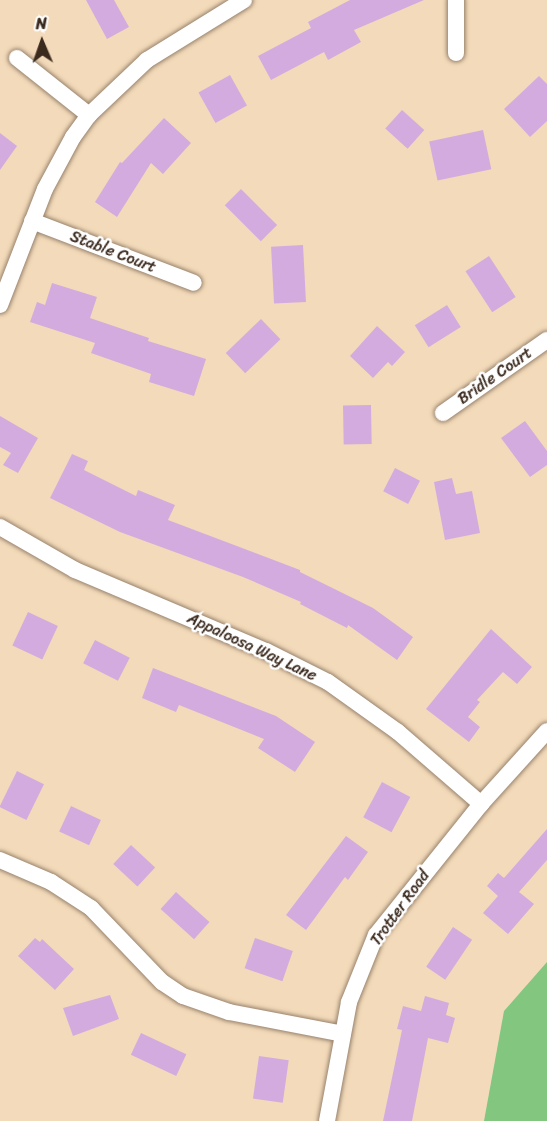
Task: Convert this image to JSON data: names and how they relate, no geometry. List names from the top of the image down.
{
  "streets": {
    "street": [
      "Stable Court",
      "Bridle Court",
      "Appaloosa Way Lane",
      "Trotter Road"
    ]
  },
  "crossings": [
    ["Appaloosa Way Lane", "Trotter Road"]
  ],
  "north": "top"
}
